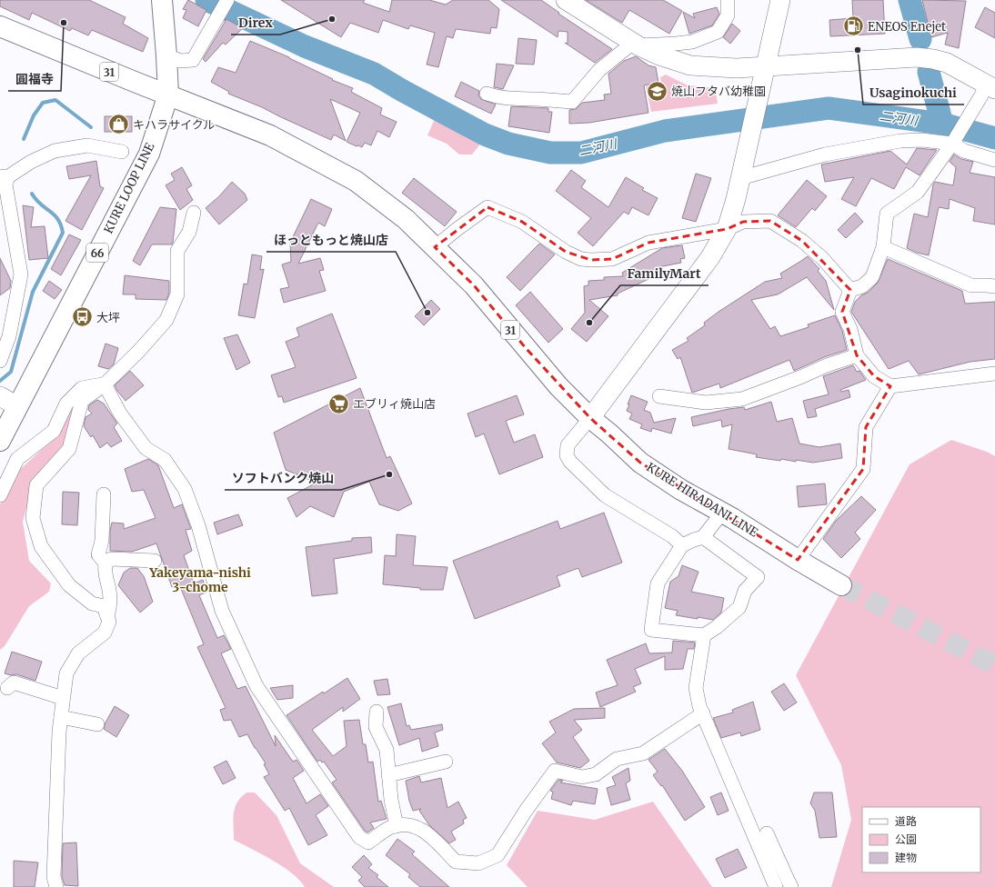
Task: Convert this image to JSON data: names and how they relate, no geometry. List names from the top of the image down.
{
  "streets": {
    "main road": [
      "31",
      "KURE LOOP LINE",
      "66",
      "KURE HIRADANI LINE"
    ]
  },
  "crossings": [
    ["KURE LOOP LINE", "KURE HIRADANI LINE"]
  ],
  "districts": ["Yakeyama-nishi 3-chome"],
  "water": ["二河川"],
  "places": {
    "other": [
      "Direx",
      "圓福寺",
      "Usaginokuchi",
      "ほっともっと焼山店",
      "FamilyMart",
      "ソフトバンク焼山"
    ],
    "fuel station": ["ENEOS Enejet"],
    "school or university": ["焼山フタバ幼稚園"],
    "shop": ["キハラサイクル"],
    "bus stop": ["大坪"],
    "supermarket": ["エブリィ焼山店"]
  },
  "legend": ["道路", "公園", "建物"]
}
